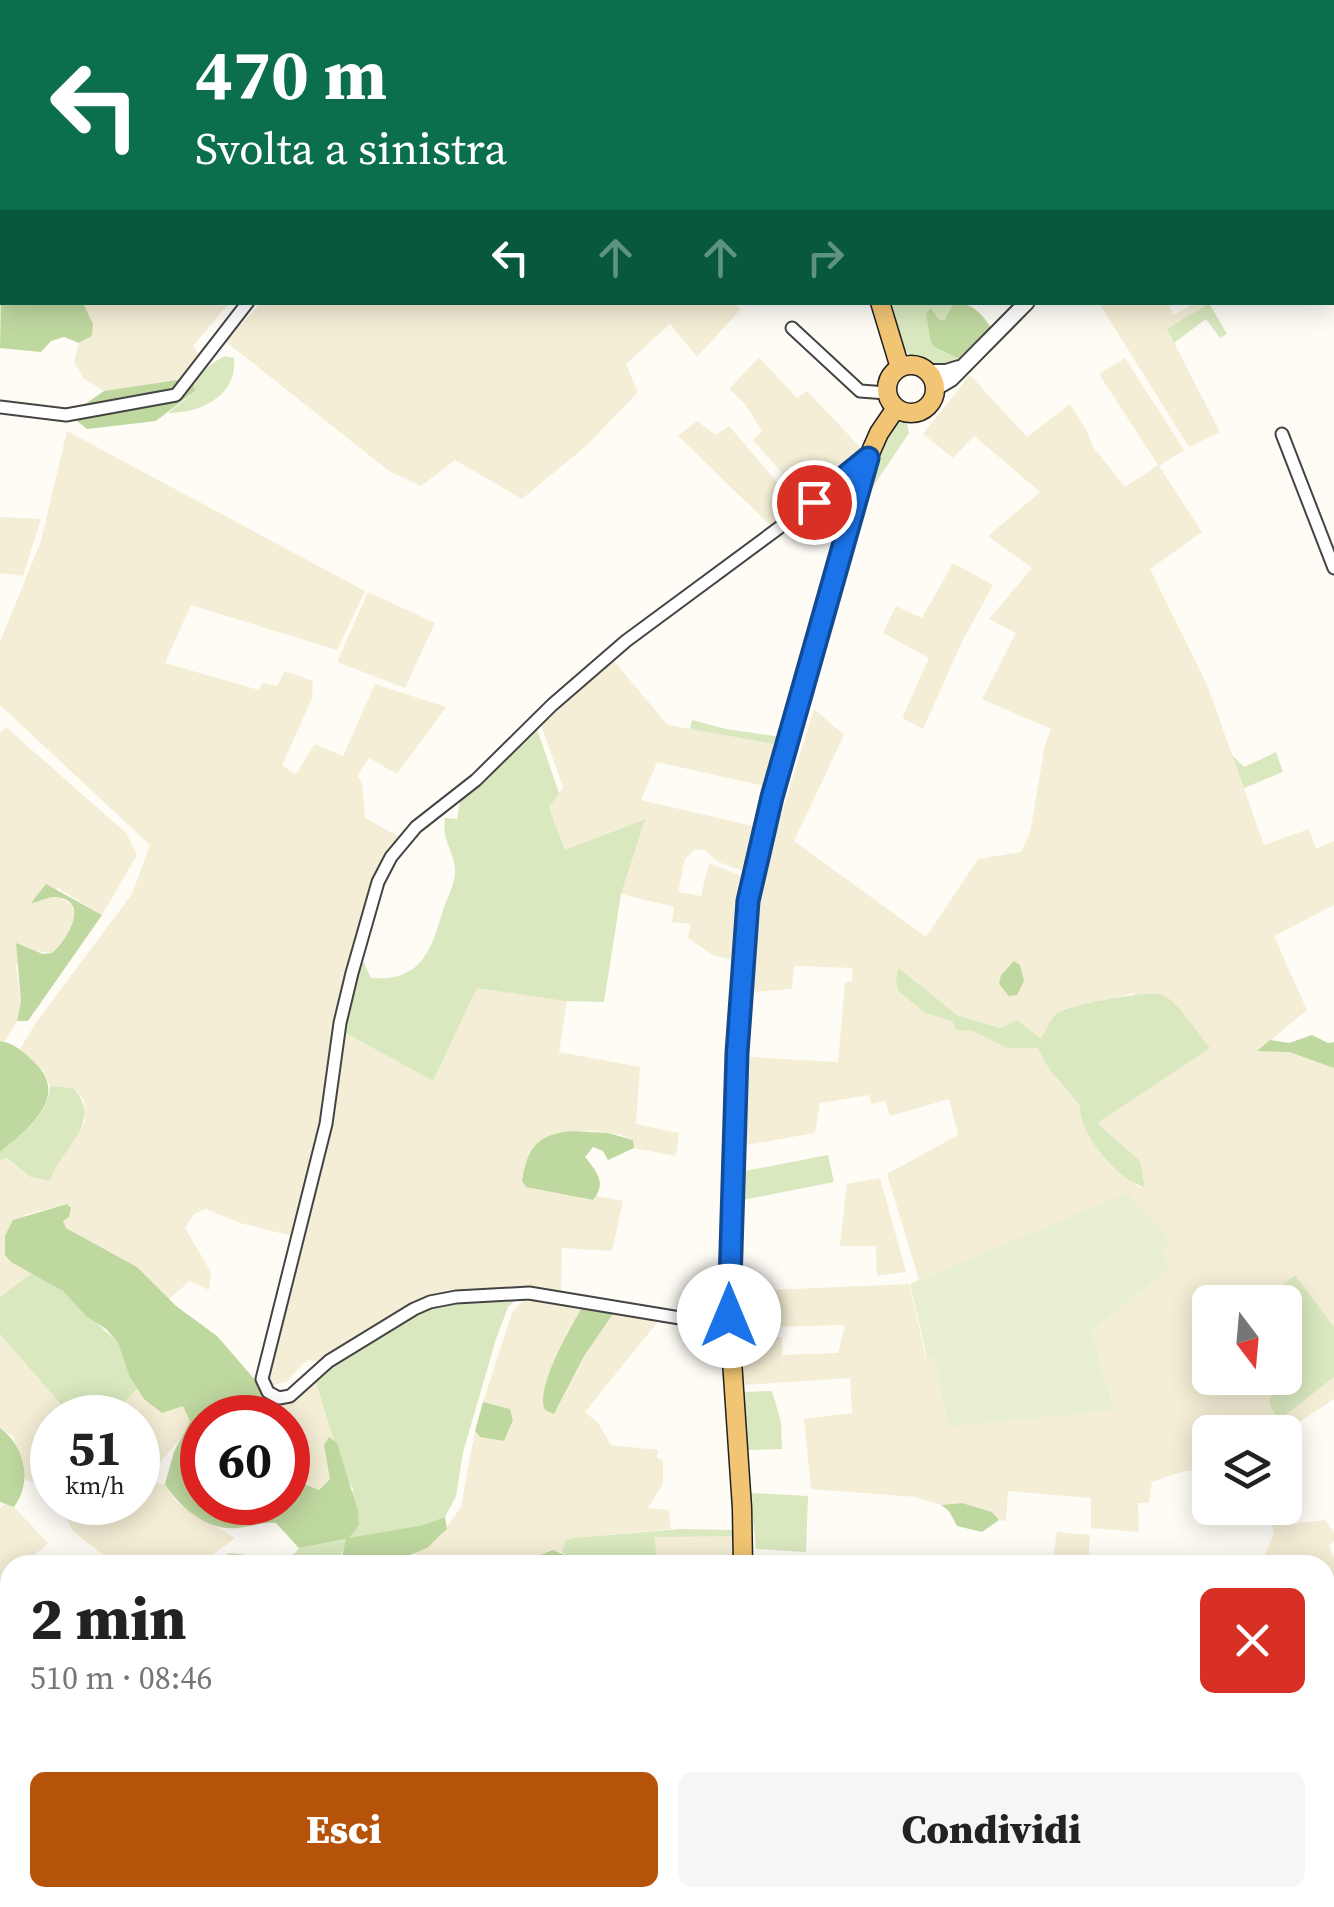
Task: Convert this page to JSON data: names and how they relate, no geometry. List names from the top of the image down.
{
  "north": "bottom",
  "page": {
    "turn": ["470 m", "Svolta a sinistra"],
    "speed": "51 km/h",
    "limit": "60",
    "heading": ["2 min", "510 m · 08:46"],
    "buttons": ["Esci", "Condividi"]
  }
}
